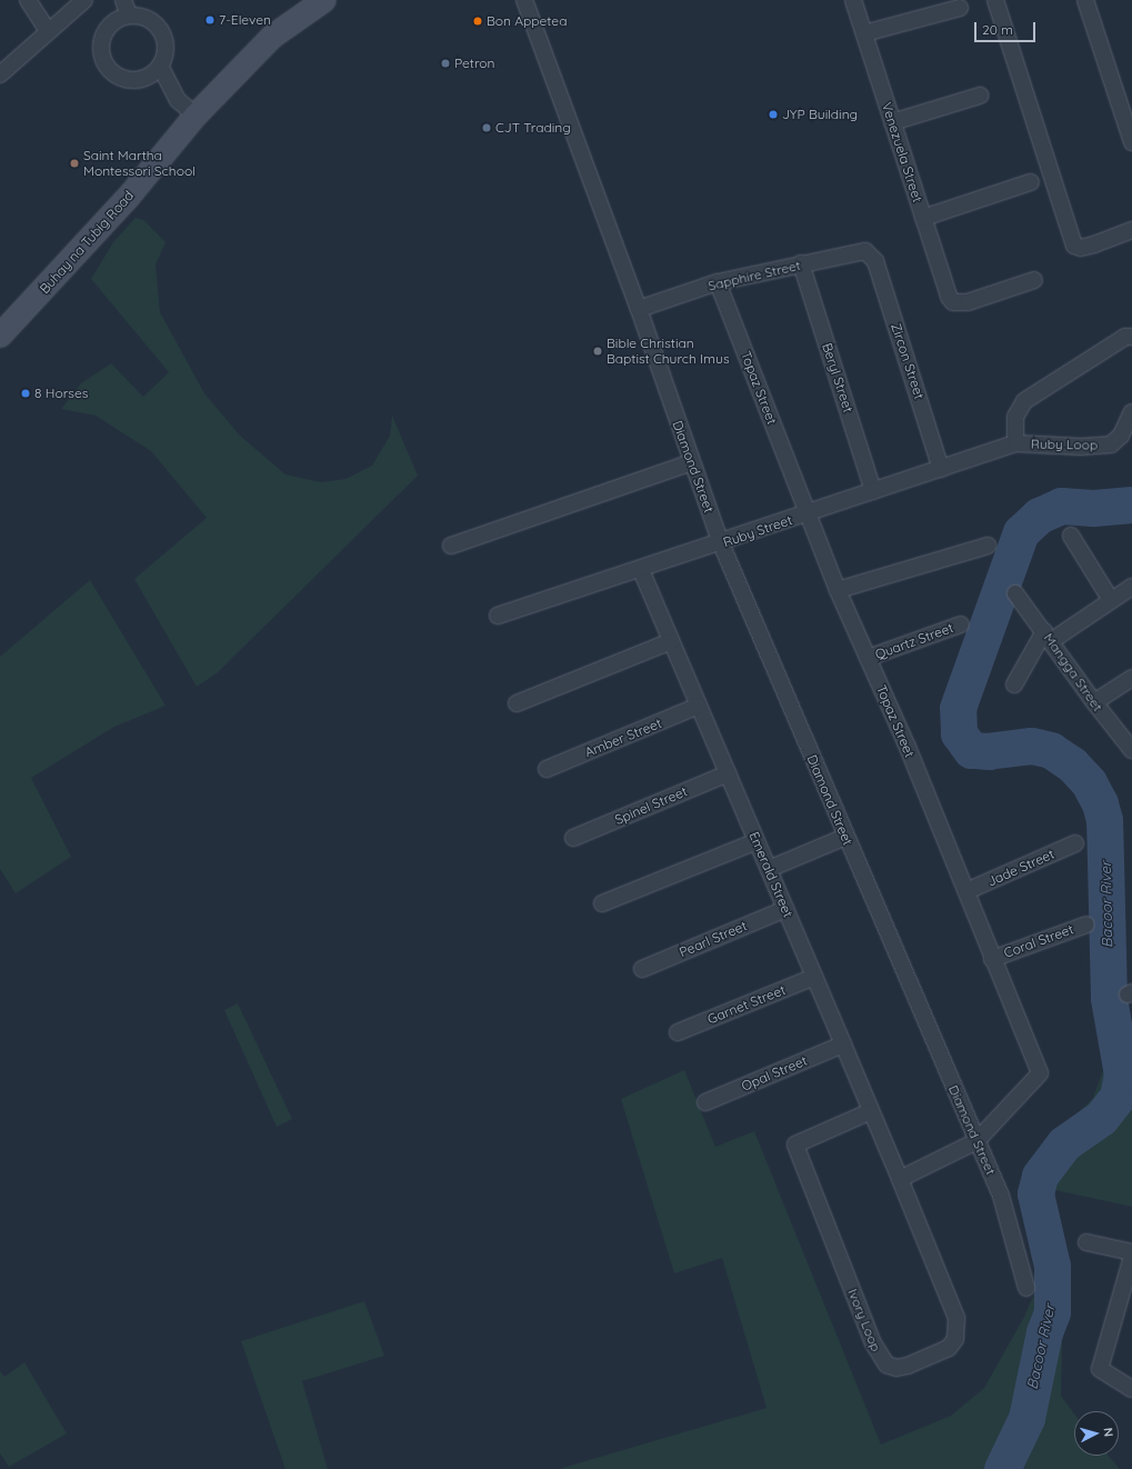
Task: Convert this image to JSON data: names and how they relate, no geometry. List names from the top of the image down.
{
  "streets": {
    "main road": ["Buhay na Tubig Road"],
    "street": [
      "Venezuela Street",
      "Sapphire Street",
      "Zircon Street",
      "Beryl Street",
      "Topaz Street",
      "Ruby Loop",
      "Diamond Street",
      "Ruby Street",
      "Quartz Street",
      "Mangga Street",
      "Amber Street",
      "Spinel Street",
      "Jade Street",
      "Emerald Street",
      "Pearl Street",
      "Coral Street",
      "Garnet Street",
      "Opal Street",
      "Ivory Loop"
    ]
  },
  "crossings": [
    ["Sapphire Street", "Zircon Street"],
    ["Sapphire Street", "Beryl Street"],
    ["Sapphire Street", "Topaz Street"],
    ["Sapphire Street", "Diamond Street"],
    ["Zircon Street", "Ruby Street"],
    ["Beryl Street", "Ruby Street"],
    ["Topaz Street", "Diamond Street"],
    ["Topaz Street", "Ruby Street"],
    ["Topaz Street", "Quartz Street"],
    ["Topaz Street", "Jade Street"],
    ["Topaz Street", "Coral Street"],
    ["Ruby Loop", "Ruby Street"],
    ["Diamond Street", "Ruby Street"],
    ["Ruby Street", "Emerald Street"],
    ["Amber Street", "Emerald Street"],
    ["Spinel Street", "Emerald Street"],
    ["Emerald Street", "Pearl Street"],
    ["Emerald Street", "Garnet Street"],
    ["Emerald Street", "Opal Street"],
    ["Emerald Street", "Ivory Loop"]
  ],
  "water": ["Bacoor River"],
  "places": [
    "7-Eleven",
    "Bon Appetea",
    "Petron",
    "JYP Building",
    "CJT Trading",
    "Saint Martha Montessori School",
    "Bible Christian Baptist Church Imus",
    "8 Horses"
  ],
  "scale_bar": "20 m",
  "north": "right"
}
